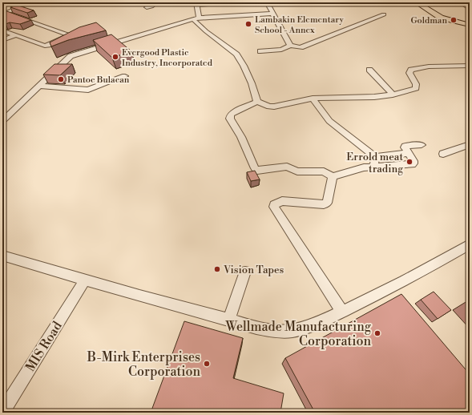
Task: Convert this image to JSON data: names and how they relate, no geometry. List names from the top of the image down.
{
  "streets": {
    "street": ["MIS Road"]
  },
  "places": [
    "Goldman",
    "Lambakin Elementary School - Annex",
    "Evergood Plastic Industry, Incorporated",
    "Pantoc Bulacan",
    "Errold meat trading",
    "Vision Tapes",
    "Wellmade Manufacturing Corporation",
    "B-Mirk Enterprises Corporation"
  ]
}
